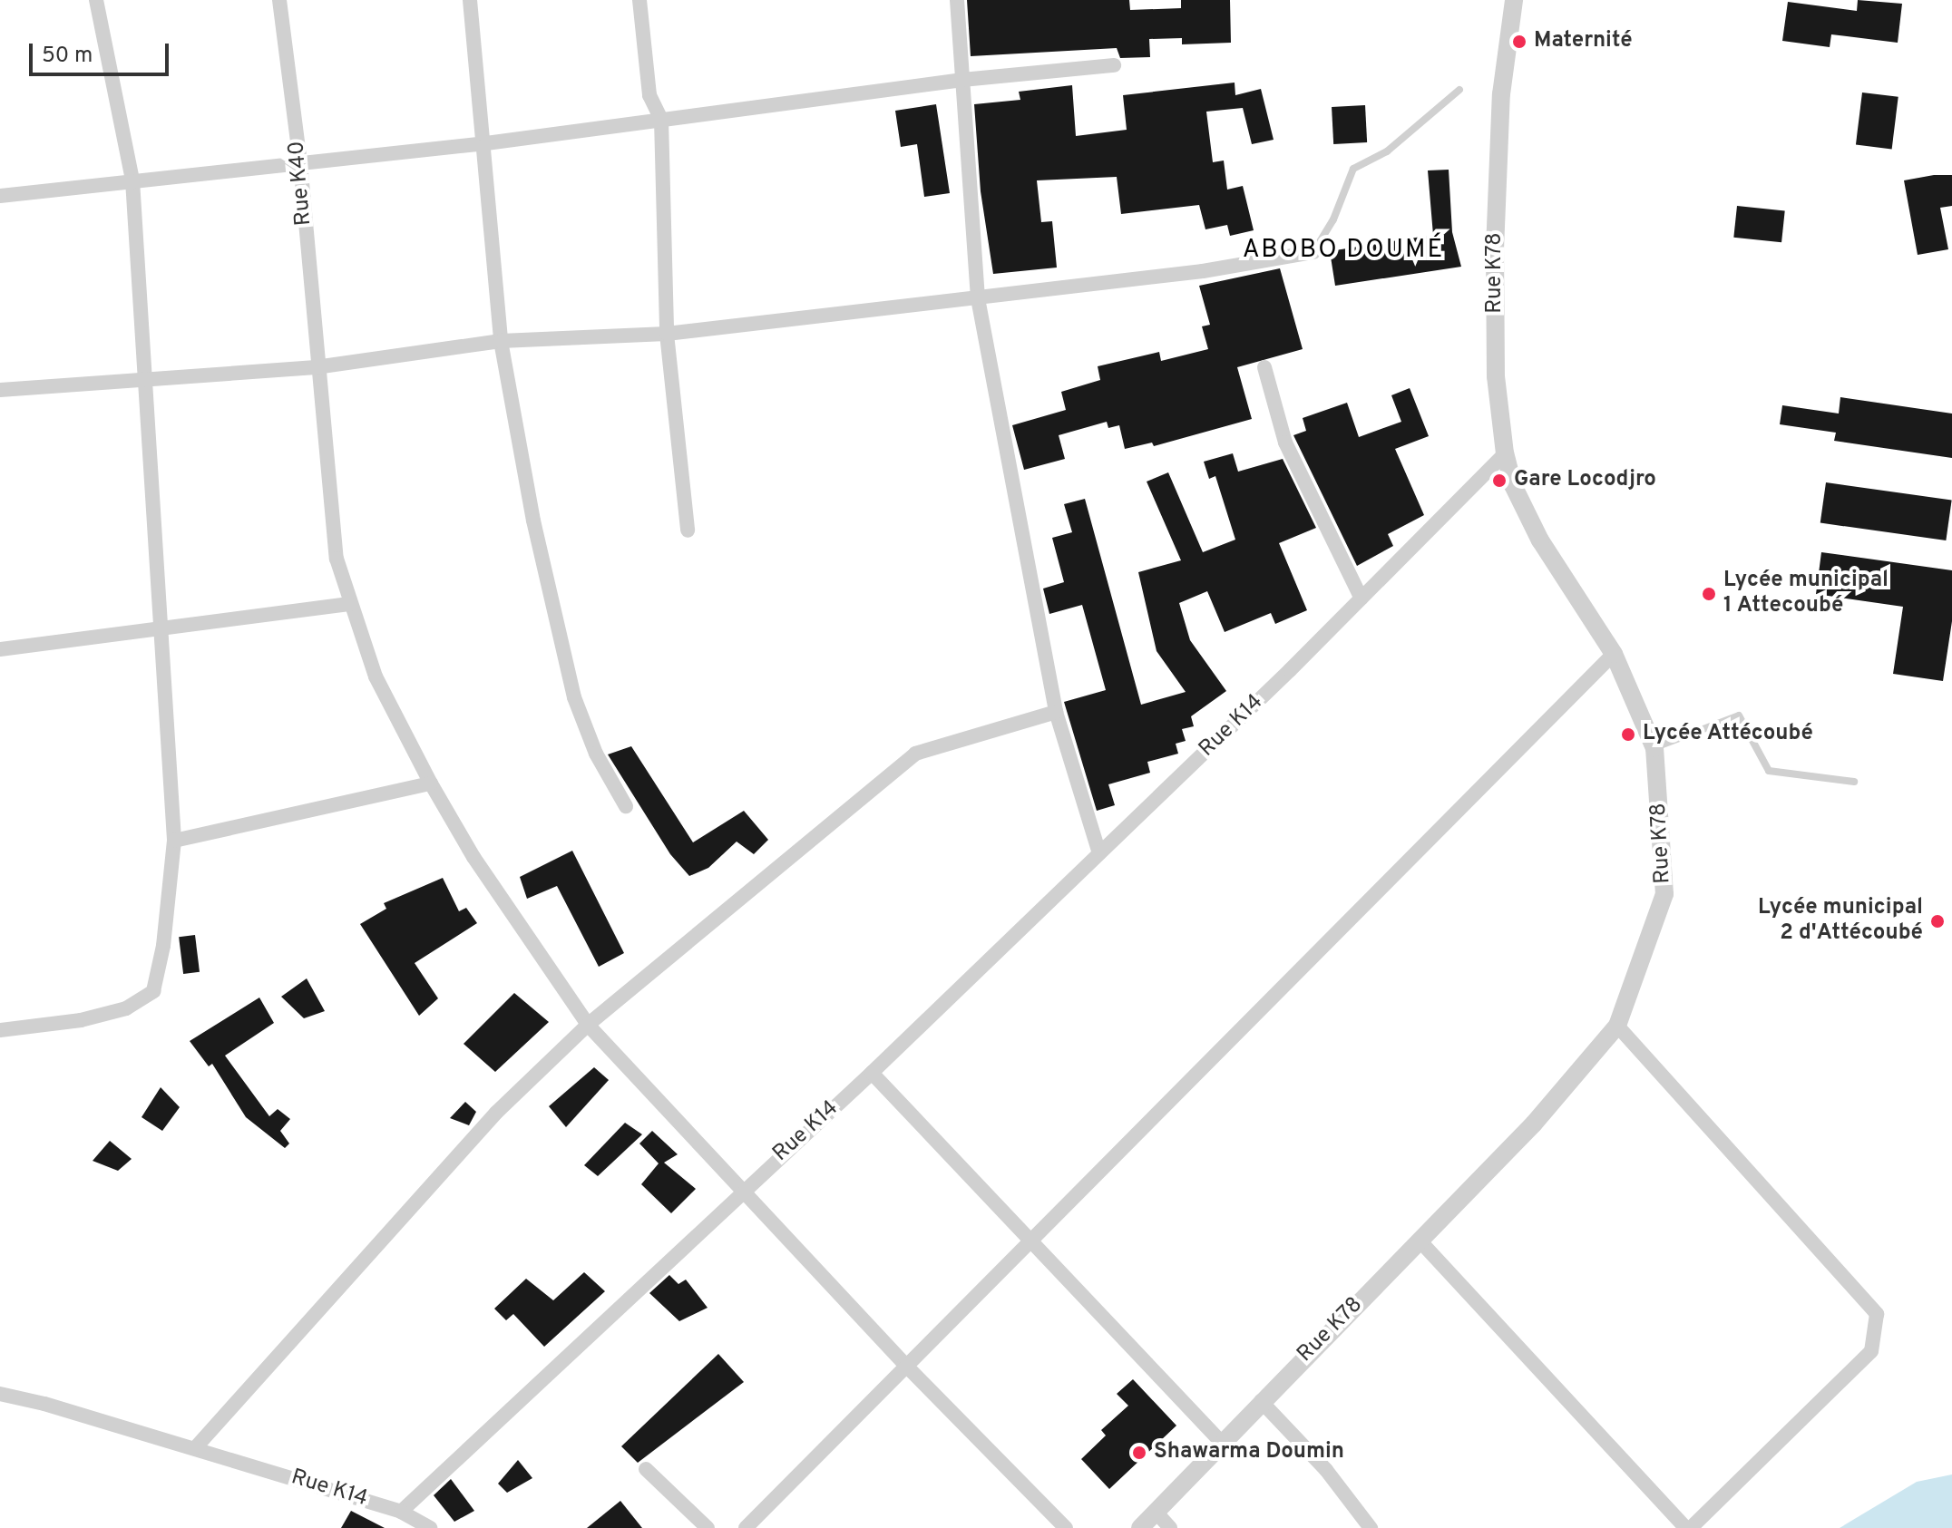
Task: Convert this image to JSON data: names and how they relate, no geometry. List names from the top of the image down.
{
  "streets": {
    "street": ["Rue K40", "Rue K78", "Rue K14"]
  },
  "crossings": [
    ["Rue K40", "Rue K14"],
    ["Rue K78", "Rue K14"]
  ],
  "districts": ["ABOBO DOUMÉ"],
  "places": [
    "Maternité",
    "Gare Locodjro",
    "Lycée municipal 1 Attecoubé",
    "Lycée Attécoubé",
    "Lycée municipal 2 d'Attécoubé",
    "Shawarma Doumin"
  ],
  "scale_bar": "50 m"
}
